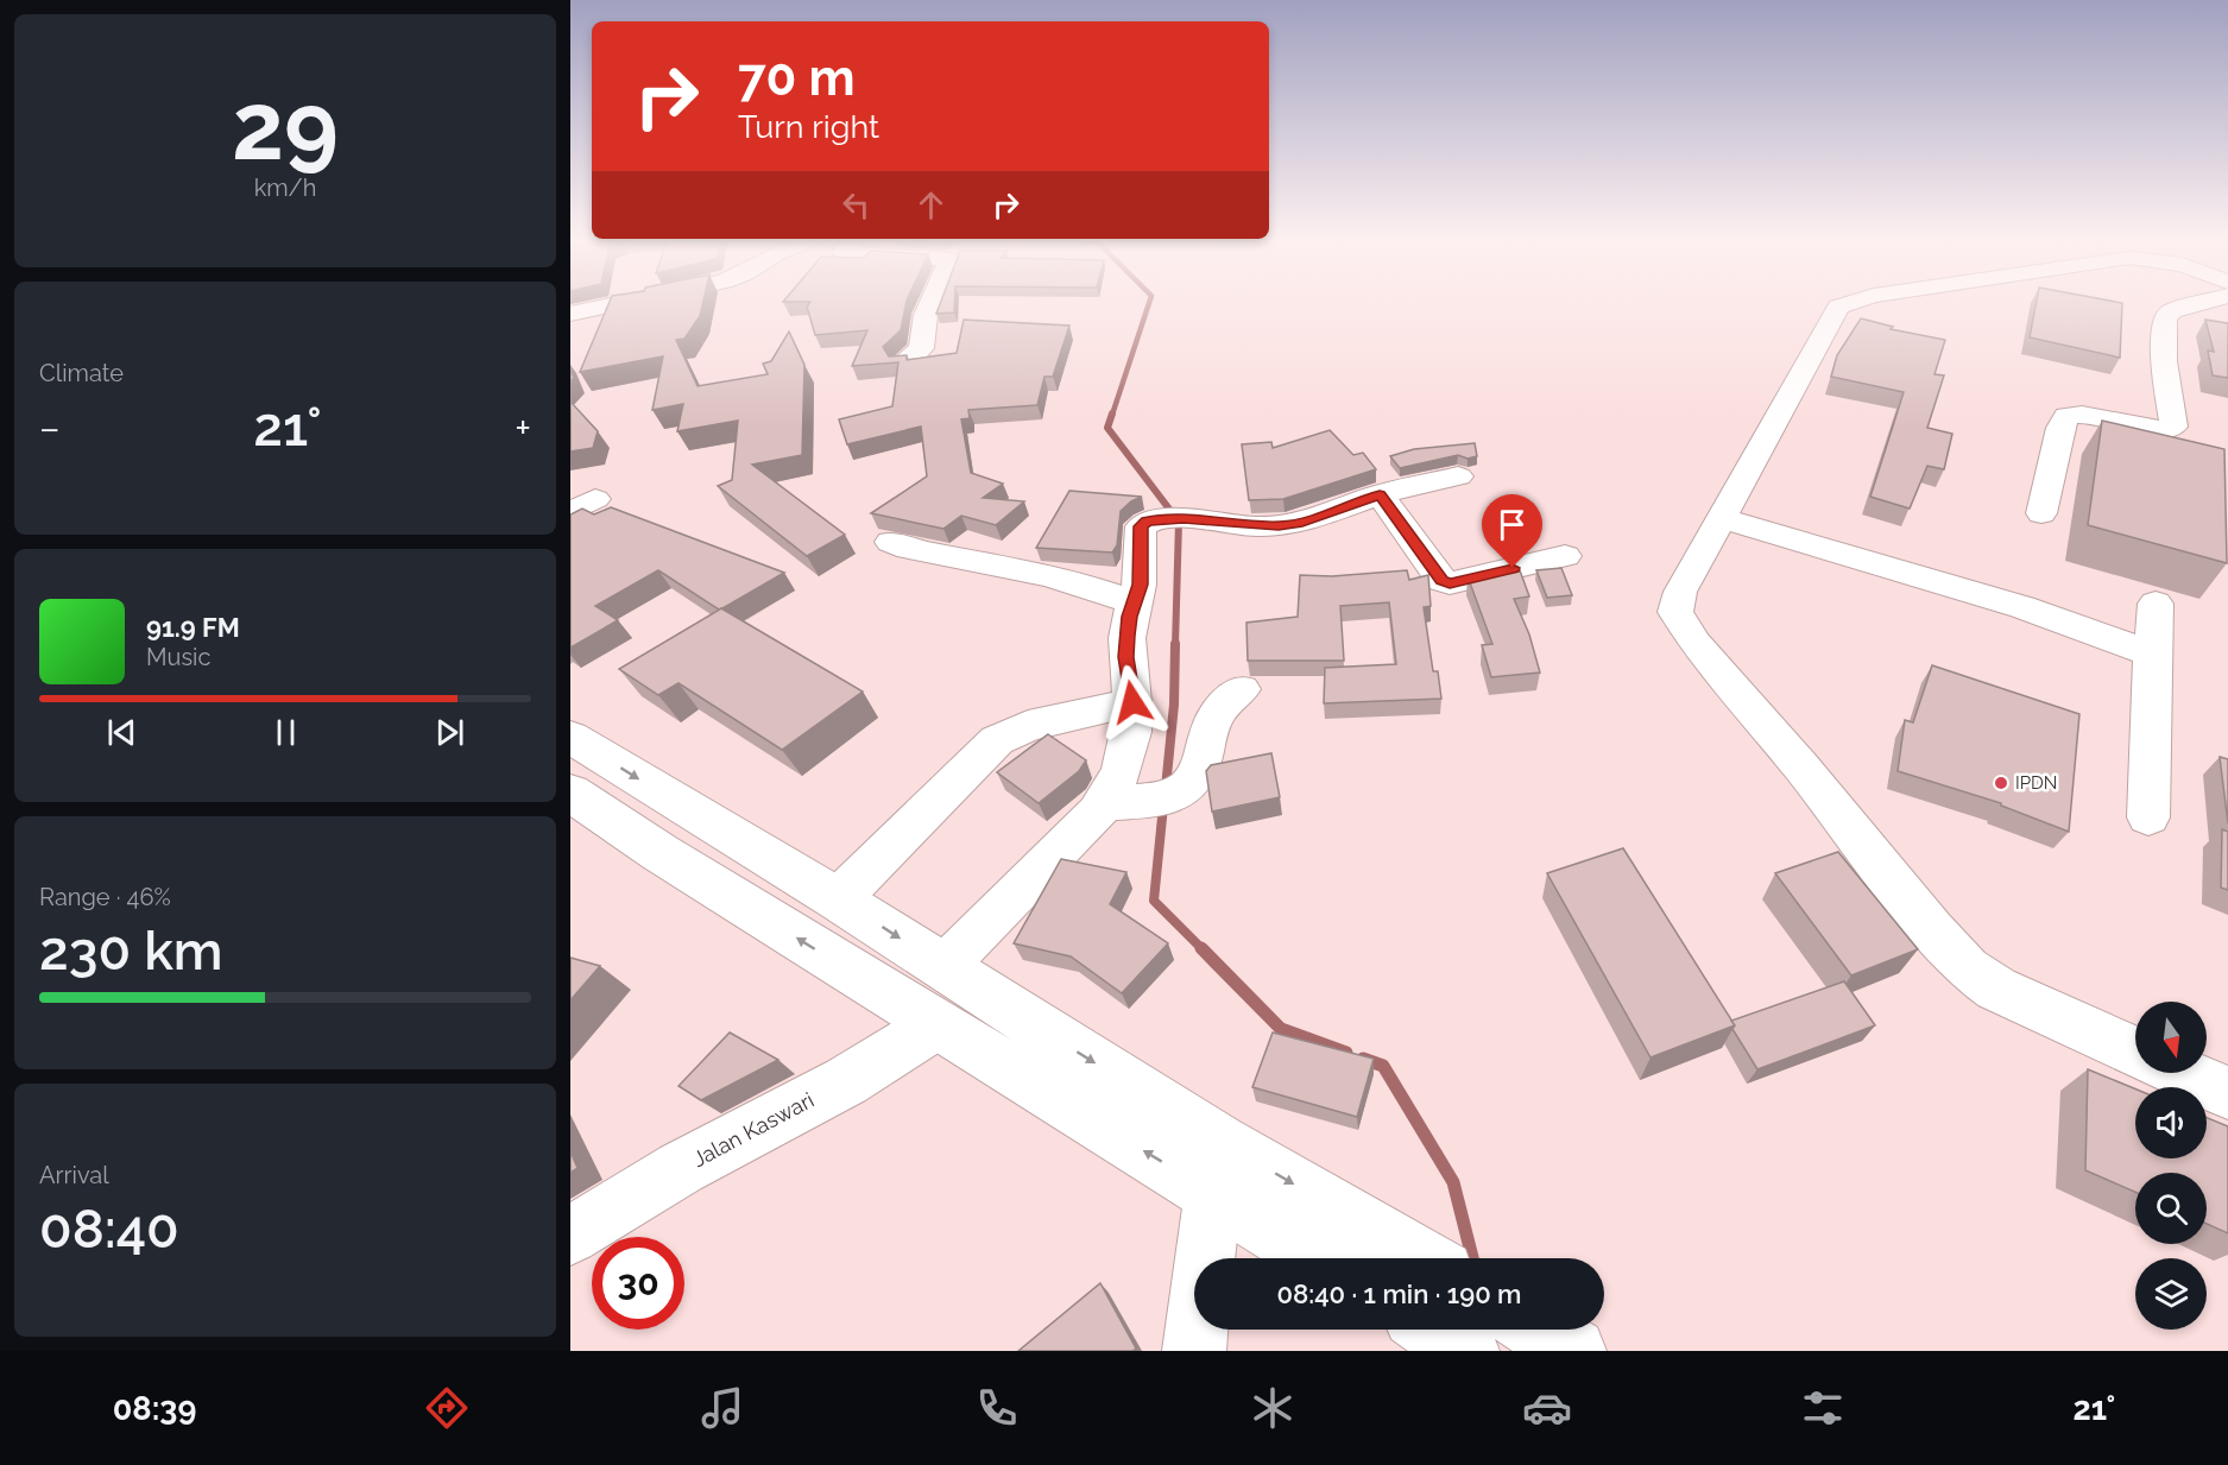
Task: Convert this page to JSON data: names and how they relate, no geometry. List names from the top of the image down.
{
  "streets": {
    "street": ["Jalan Kaswari"]
  },
  "places": ["IPDN"],
  "north": "bottom",
  "page": {
    "tile": [
      ["29", "km/h"],
      "Climate",
      ["Range · 46%", "230 km"],
      ["Arrival", "08:40"]
    ],
    "turn": ["70 m", "Turn right"],
    "heat": ["−", "21°", "+"],
    "song": ["91.9 FM", "Music"],
    "limit": "30",
    "trip": "08:40 · 1 min · 190 m",
    "tabs": ["08:39", "21°"]
  }
}
